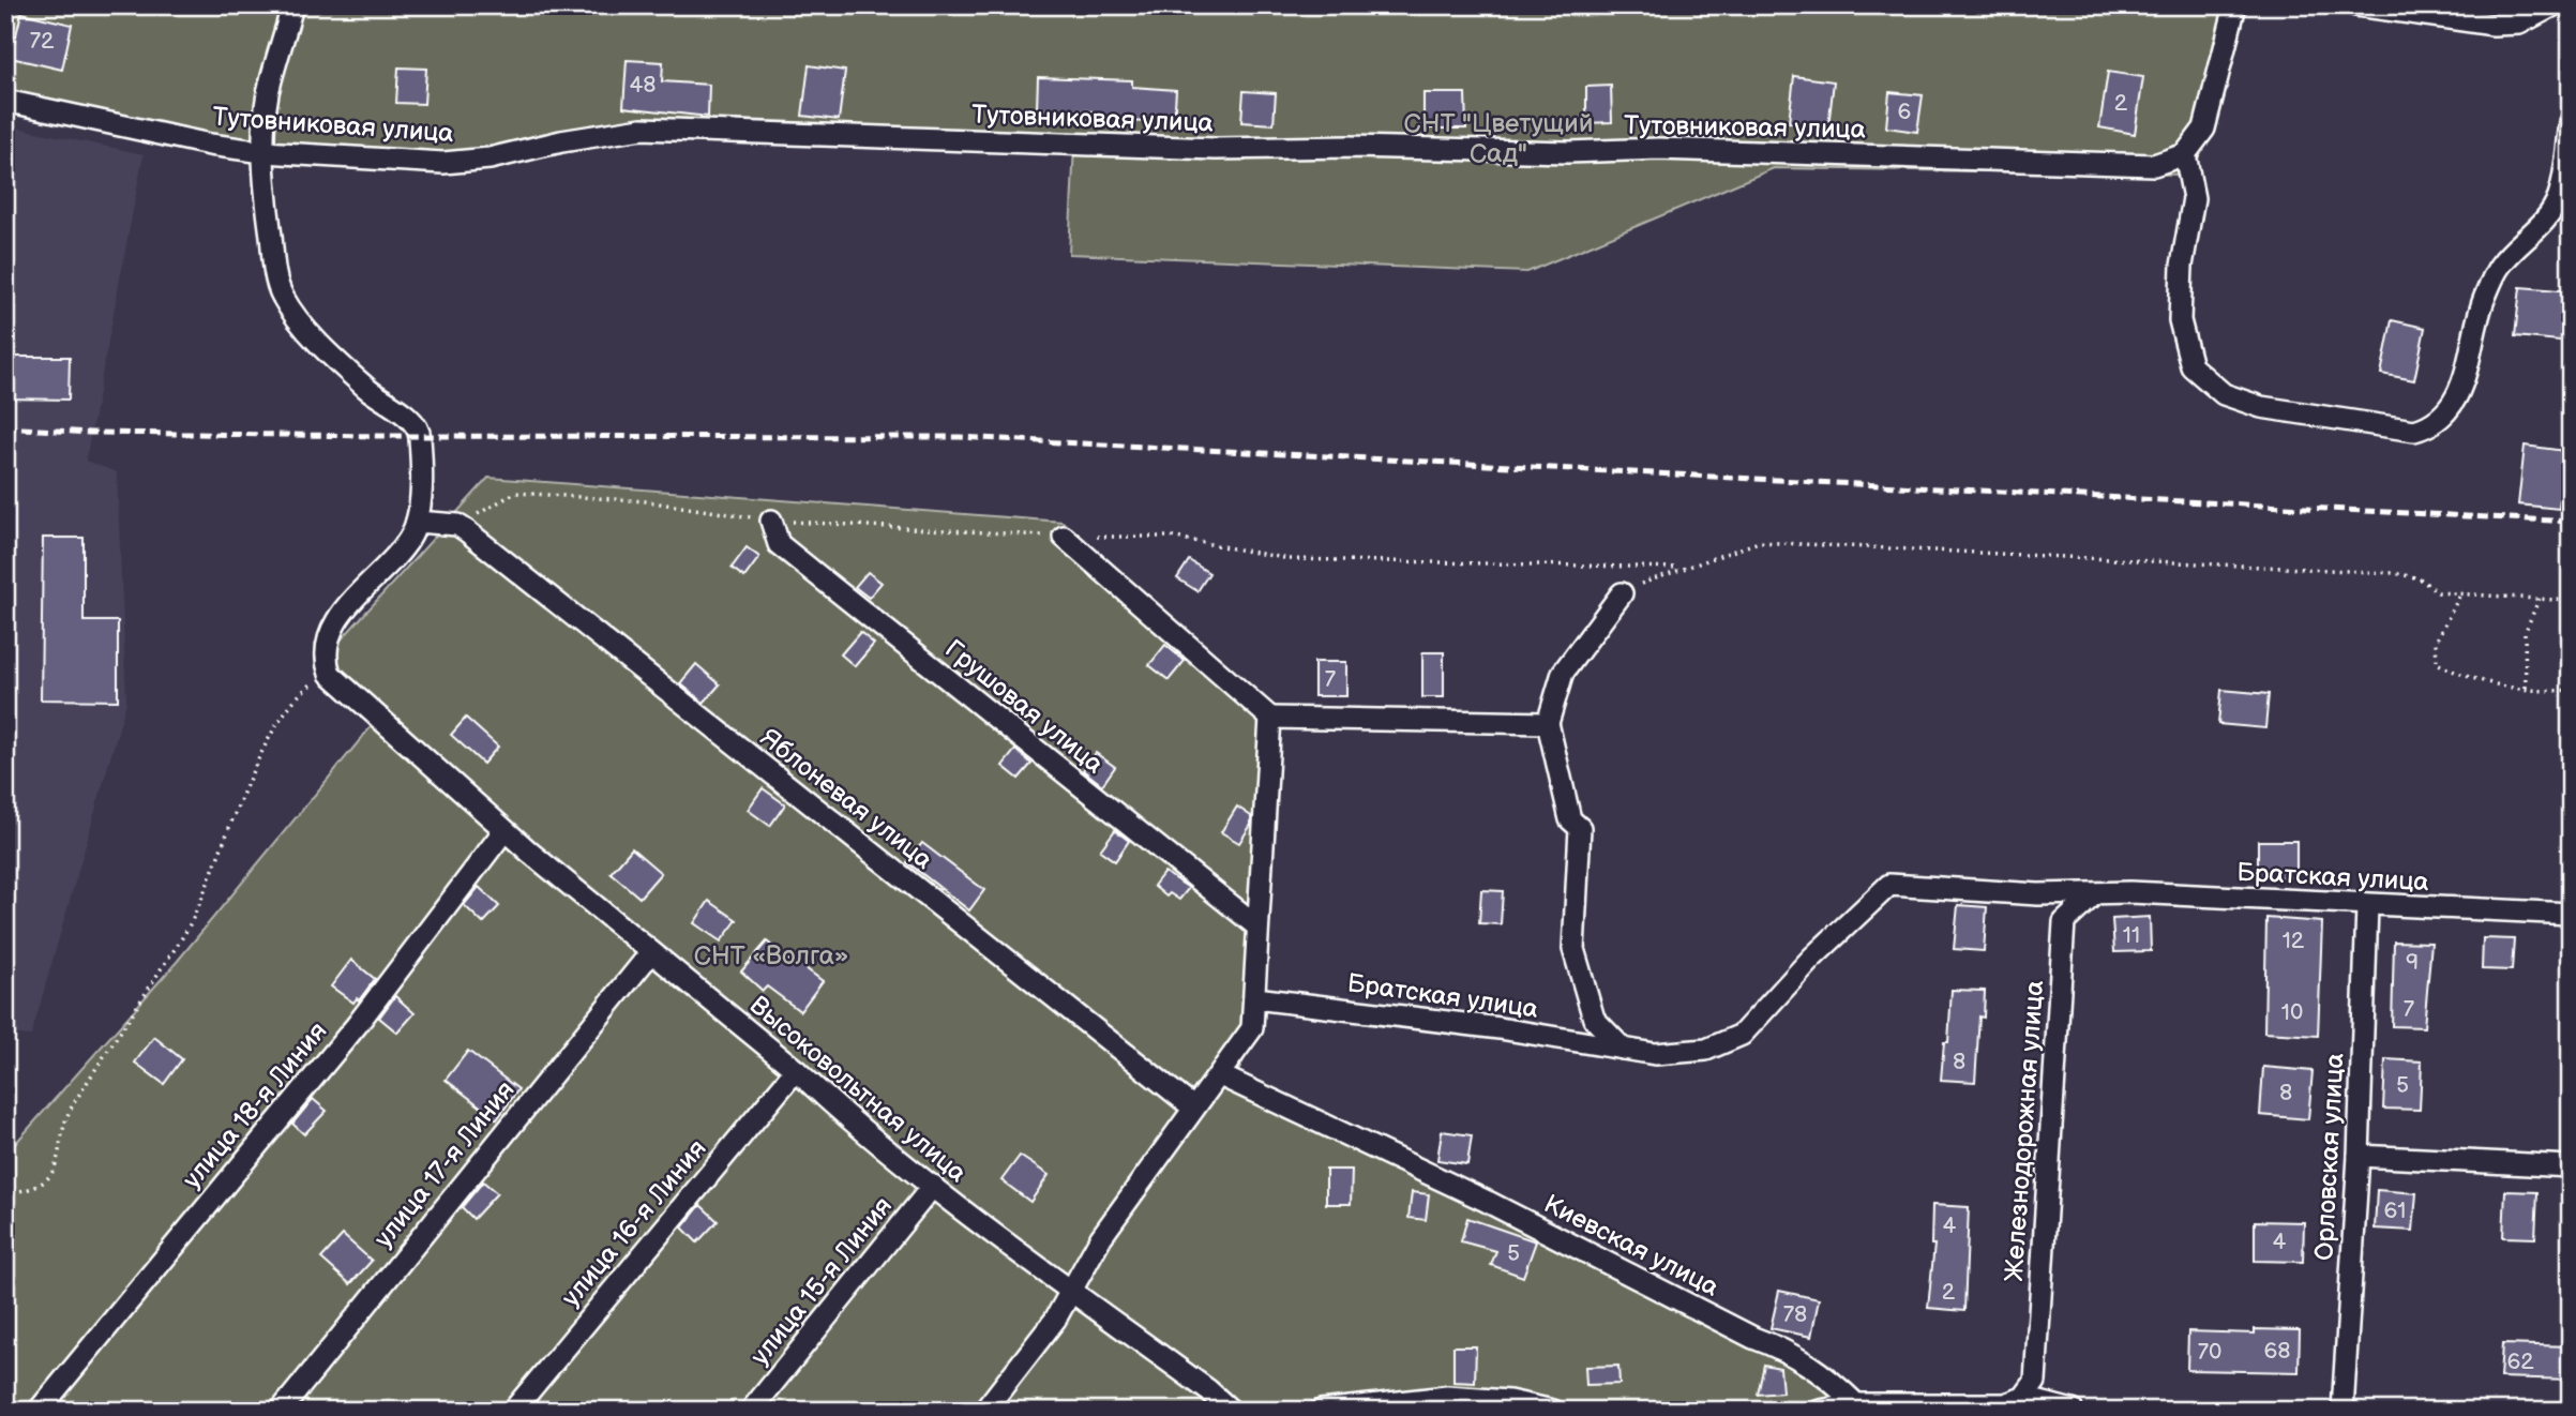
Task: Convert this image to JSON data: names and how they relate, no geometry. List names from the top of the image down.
{
  "streets": {
    "street": [
      "Тутовниковая улица",
      "Грушовая улица",
      "Яблоневая улица",
      "Братская улица",
      "Высоковольтная улица",
      "улица 18-я Линия",
      "Железнодорожная улица",
      "Орловская улица",
      "улица 17-я Линия",
      "улица 16-я Линия",
      "Киевская улица",
      "улица 15-я Линия"
    ]
  },
  "crossings": [
    ["Братская улица", "Железнодорожная улица"],
    ["Братская улица", "Орловская улица"],
    ["Высоковольтная улица", "улица 18-я Линия"],
    ["Высоковольтная улица", "улица 17-я Линия"],
    ["Высоковольтная улица", "улица 16-я Линия"],
    ["Высоковольтная улица", "улица 15-я Линия"]
  ],
  "parks": ["СНТ \"Цветущий Сад\"", "СНТ «Волга»"],
  "house_numbers": [
    "72",
    "48",
    "2",
    "6",
    "7",
    "11",
    "12",
    "9",
    "7",
    "10",
    "8",
    "5",
    "8",
    "61",
    "4",
    "4",
    "5",
    "2",
    "78",
    "68",
    "70",
    "62"
  ]
}
